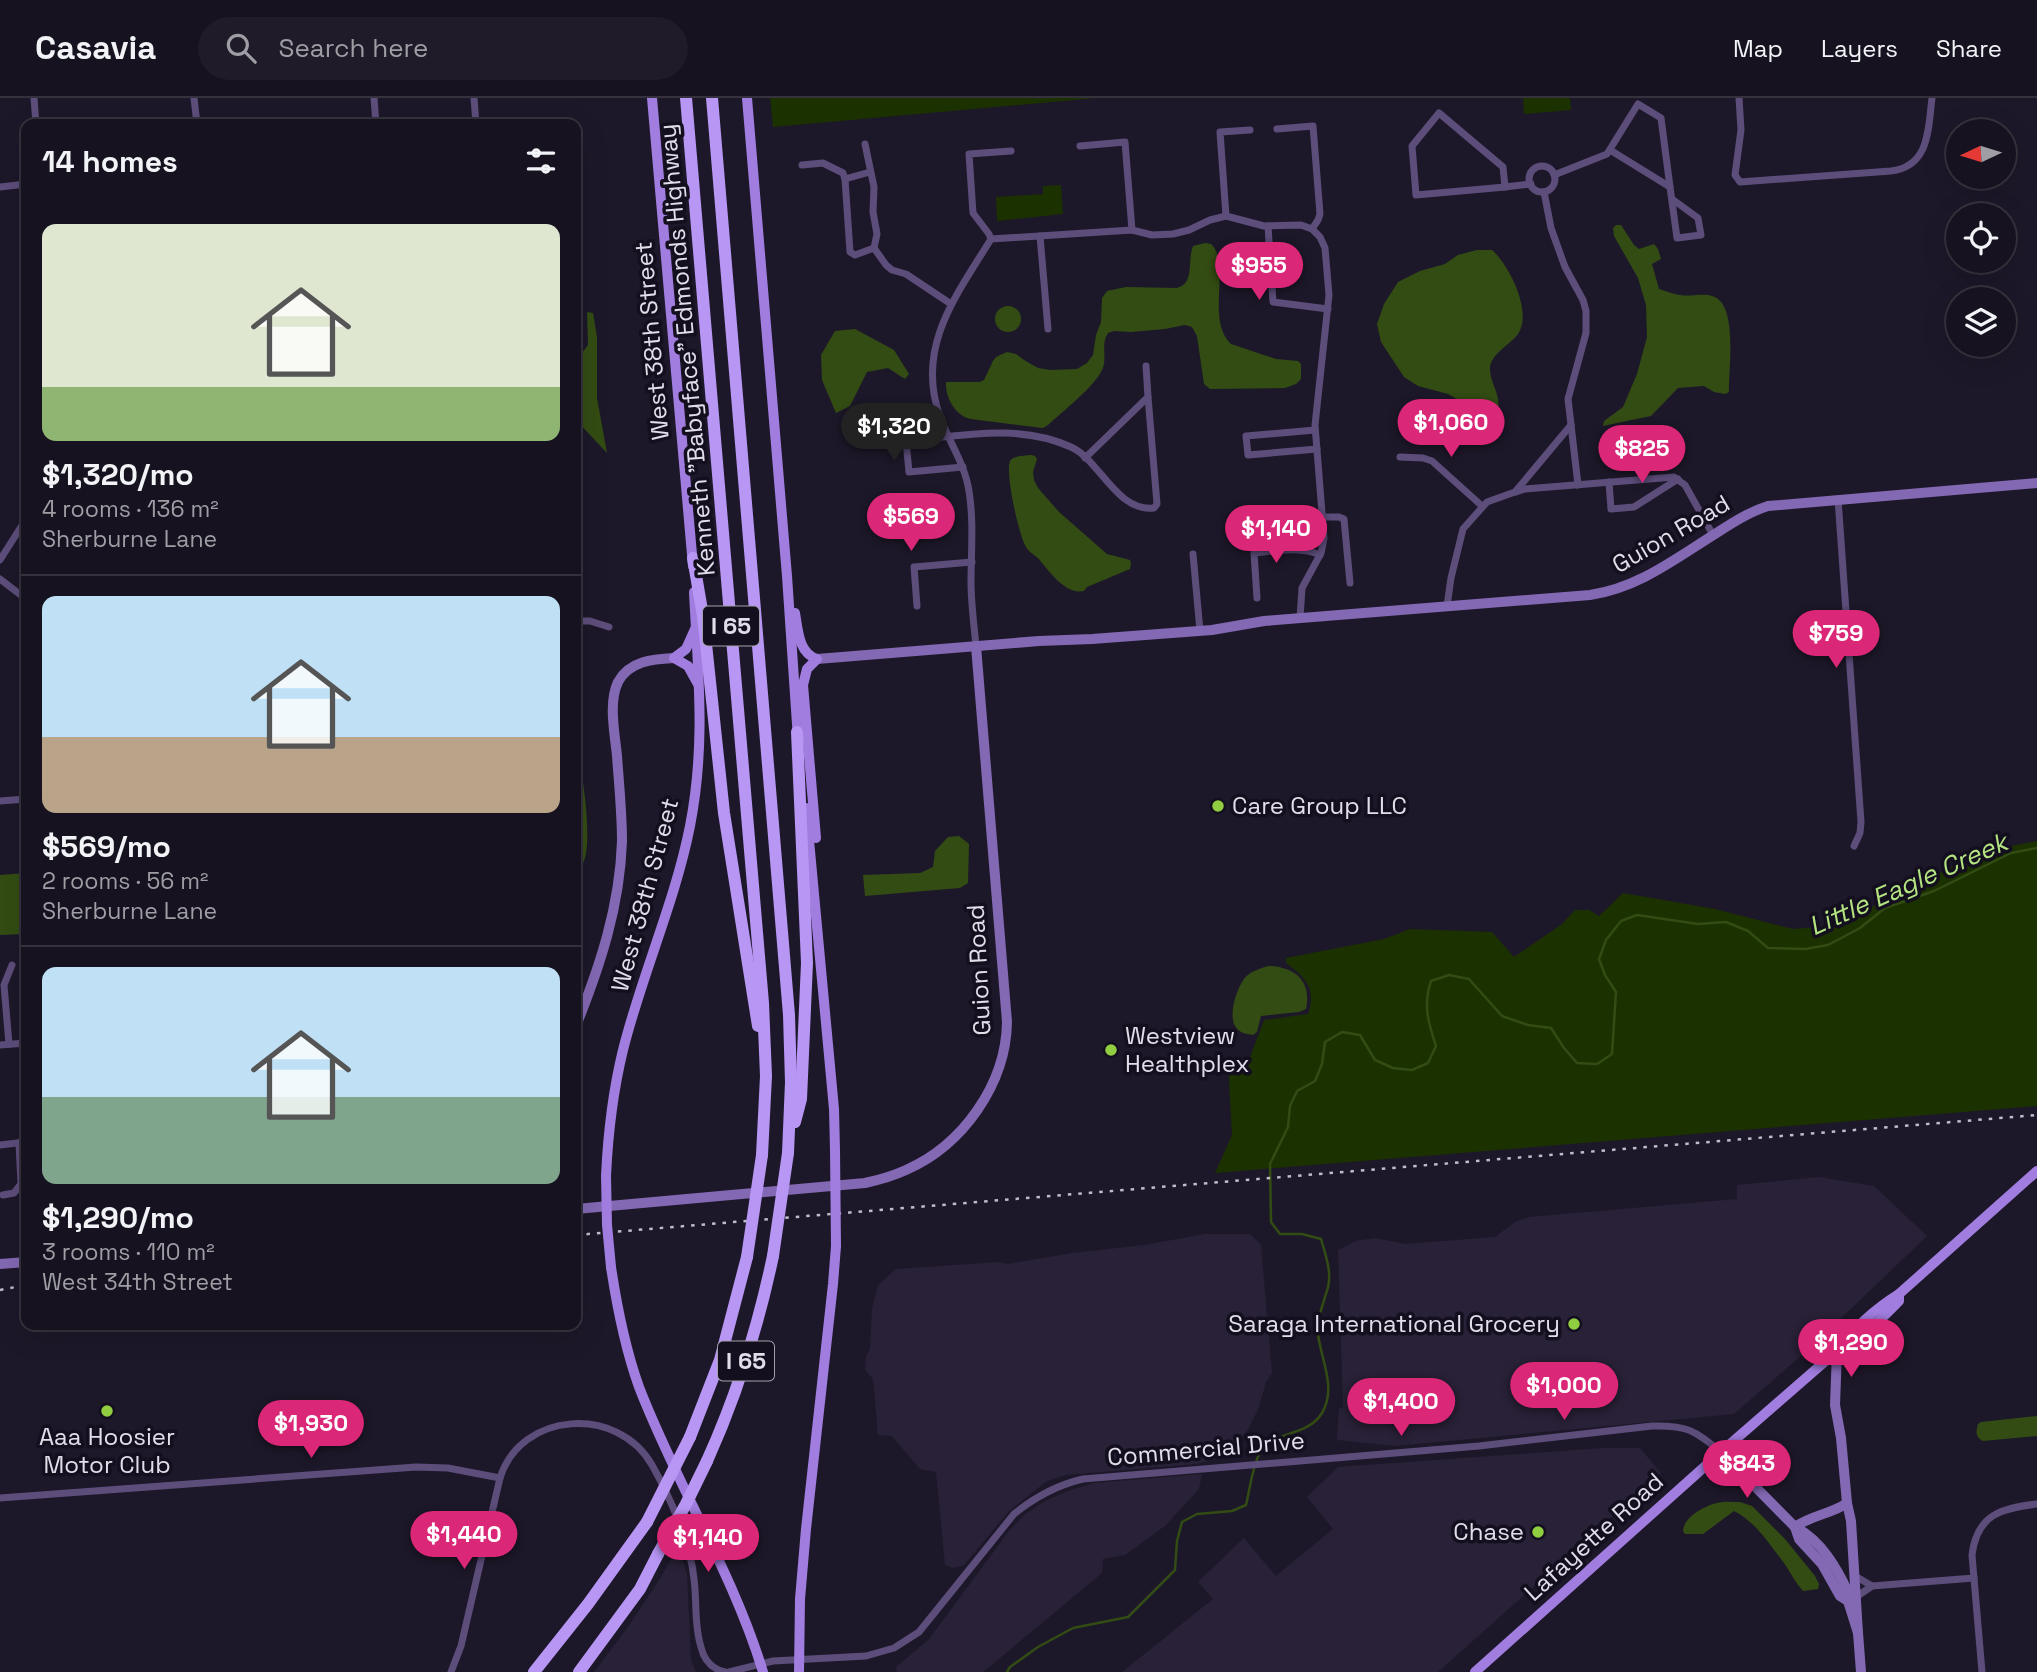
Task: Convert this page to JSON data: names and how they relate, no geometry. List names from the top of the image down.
{
  "streets": {
    "highway": ["Kenneth \"Babyface\" Edmonds Highway", "I 65"],
    "main road": ["West 38th Street", "Lafayette Road"],
    "street": ["Guion Road", "Commercial Drive"]
  },
  "crossings": [
    ["West 38th Street", "Commercial Drive"],
    ["Commercial Drive", "Lafayette Road"]
  ],
  "water": ["Little Eagle Creek"],
  "places": [
    "Care Group LLC",
    "Westview Healthplex",
    "Saraga International Grocery",
    "Aaa Hoosier Motor Club",
    "Chase"
  ],
  "north": "left",
  "page": {
    "header": "Casavia",
    "search": "Search here",
    "nav": ["Map", "Layers", "Share"],
    "heading": "14 homes",
    "list": [
      {
        "name": "$1,320/mo",
        "note": "4 rooms · 136 m² · Sherburne Lane"
      },
      {
        "name": "$569/mo",
        "note": "2 rooms · 56 m² · Sherburne Lane"
      },
      {
        "name": "$1,290/mo",
        "note": "3 rooms · 110 m² · West 34th Street"
      }
    ],
    "price": [
      "$955",
      "$1,060",
      "$1,320",
      "$825",
      "$569",
      "$1,140",
      "$759",
      "$1,290",
      "$1,000",
      "$1,400",
      "$1,930",
      "$843",
      "$1,440",
      "$1,140"
    ]
  }
}
